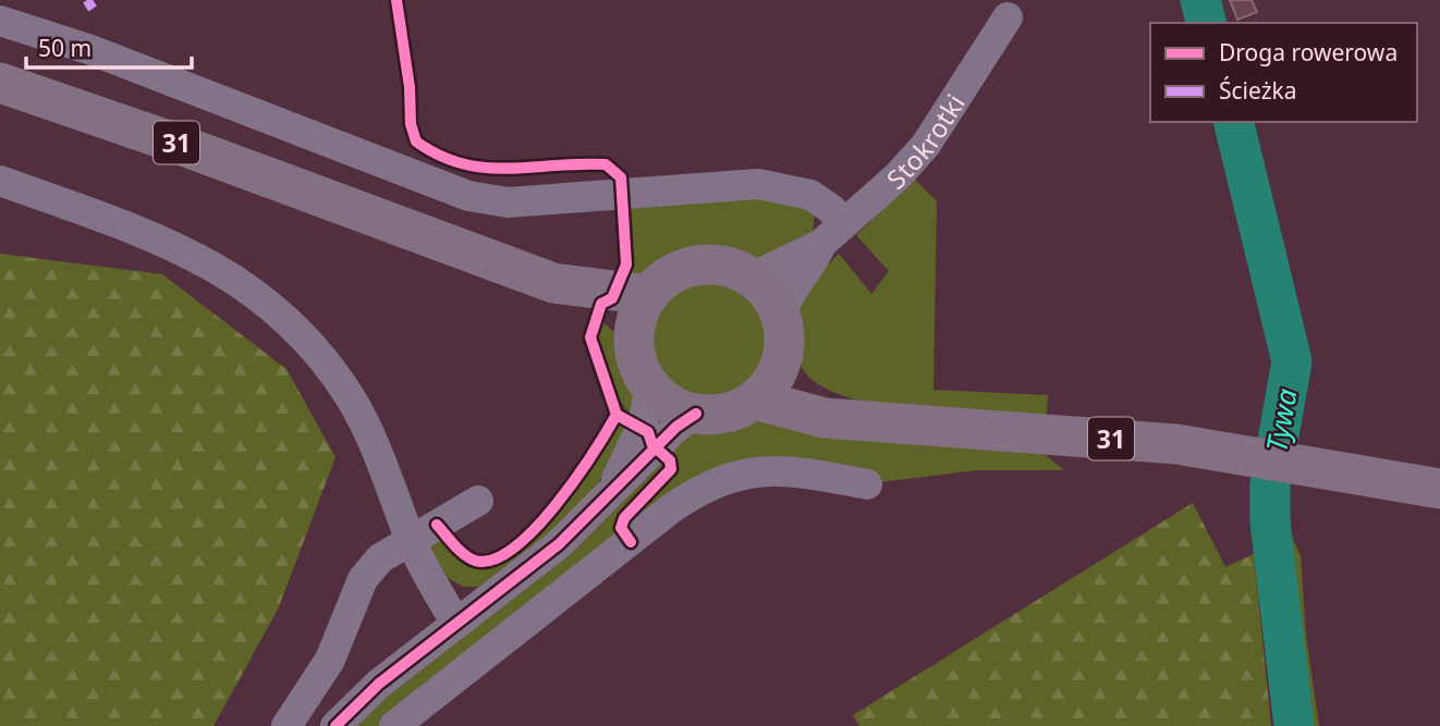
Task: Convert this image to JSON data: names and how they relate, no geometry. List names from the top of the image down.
{
  "streets": {
    "main road": ["31"],
    "street": ["Stokrotki"]
  },
  "crossings": [
    ["Stokrotki", "31"]
  ],
  "water": ["Tywa"],
  "legend": ["Droga rowerowa", "Ścieżka"],
  "scale_bar": "50 m"
}
